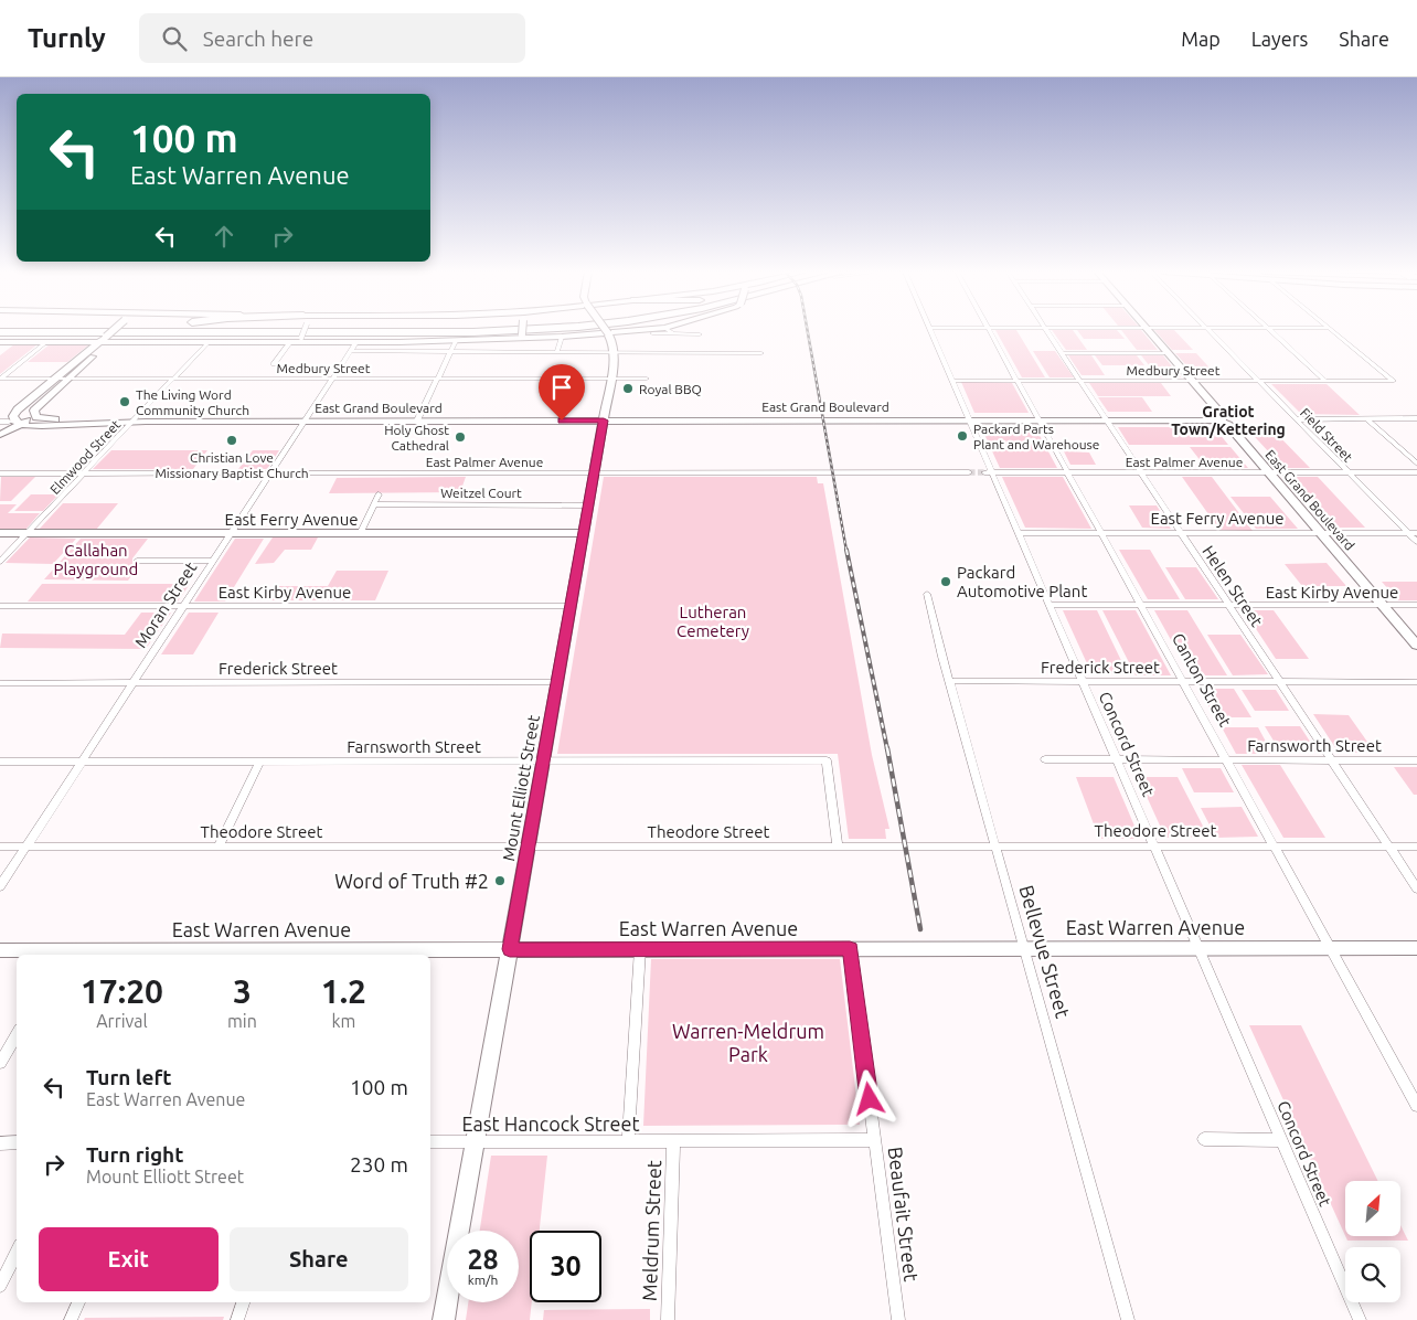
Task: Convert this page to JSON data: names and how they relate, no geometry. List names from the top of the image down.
{
  "streets": {
    "main road": [
      "East Grand Boulevard",
      "East Ferry Avenue",
      "Mount Elliott Street",
      "East Warren Avenue"
    ],
    "street": [
      "Medbury Street",
      "Field Street",
      "Elmwood Street",
      "East Palmer Avenue",
      "Weitzel Court",
      "Helen Street",
      "East Kirby Avenue",
      "Moran Street",
      "Frederick Street",
      "Canton Street",
      "Concord Street",
      "Farnsworth Street",
      "Theodore Street",
      "Bellevue Street",
      "East Hancock Street",
      "Beaufait Street",
      "Meldrum Street"
    ]
  },
  "crossings": [
    ["Medbury Street", "East Grand Boulevard"],
    ["Medbury Street", "Field Street"],
    ["Medbury Street", "Elmwood Street"],
    ["Medbury Street", "Helen Street"],
    ["Medbury Street", "Moran Street"],
    ["Medbury Street", "Canton Street"],
    ["Medbury Street", "Concord Street"],
    ["Medbury Street", "Mount Elliott Street"],
    ["East Grand Boulevard", "Elmwood Street"],
    ["East Grand Boulevard", "East Palmer Avenue"],
    ["East Grand Boulevard", "East Ferry Avenue"],
    ["East Grand Boulevard", "Helen Street"],
    ["East Grand Boulevard", "East Kirby Avenue"],
    ["East Grand Boulevard", "Moran Street"],
    ["East Grand Boulevard", "Canton Street"],
    ["East Grand Boulevard", "Concord Street"],
    ["East Grand Boulevard", "Mount Elliott Street"],
    ["Field Street", "East Palmer Avenue"],
    ["Field Street", "East Ferry Avenue"],
    ["Elmwood Street", "East Palmer Avenue"],
    ["Elmwood Street", "East Ferry Avenue"],
    ["East Palmer Avenue", "Helen Street"],
    ["East Palmer Avenue", "Moran Street"],
    ["East Palmer Avenue", "Canton Street"],
    ["East Palmer Avenue", "Concord Street"],
    ["East Palmer Avenue", "Mount Elliott Street"],
    ["Weitzel Court", "Mount Elliott Street"],
    ["East Ferry Avenue", "Helen Street"],
    ["East Ferry Avenue", "Moran Street"],
    ["East Ferry Avenue", "Canton Street"],
    ["East Ferry Avenue", "Concord Street"],
    ["East Ferry Avenue", "Mount Elliott Street"],
    ["Helen Street", "East Kirby Avenue"],
    ["Helen Street", "Frederick Street"],
    ["Helen Street", "Farnsworth Street"],
    ["Helen Street", "Theodore Street"],
    ["East Kirby Avenue", "Moran Street"],
    ["East Kirby Avenue", "Canton Street"],
    ["East Kirby Avenue", "Concord Street"],
    ["East Kirby Avenue", "Mount Elliott Street"],
    ["Moran Street", "Frederick Street"],
    ["Moran Street", "Farnsworth Street"],
    ["Moran Street", "Theodore Street"],
    ["Frederick Street", "Canton Street"],
    ["Frederick Street", "Concord Street"],
    ["Frederick Street", "Mount Elliott Street"],
    ["Frederick Street", "Bellevue Street"],
    ["Canton Street", "Farnsworth Street"],
    ["Canton Street", "Theodore Street"],
    ["Canton Street", "East Warren Avenue"],
    ["Concord Street", "Farnsworth Street"],
    ["Concord Street", "Theodore Street"],
    ["Concord Street", "East Warren Avenue"],
    ["Farnsworth Street", "Mount Elliott Street"],
    ["Farnsworth Street", "Theodore Street"],
    ["Mount Elliott Street", "Theodore Street"],
    ["Mount Elliott Street", "East Warren Avenue"],
    ["Mount Elliott Street", "East Hancock Street"],
    ["Theodore Street", "Bellevue Street"],
    ["East Warren Avenue", "Bellevue Street"],
    ["East Warren Avenue", "Beaufait Street"],
    ["East Warren Avenue", "Meldrum Street"],
    ["East Hancock Street", "Beaufait Street"],
    ["East Hancock Street", "Meldrum Street"]
  ],
  "districts": ["Gratiot Town/Kettering"],
  "parks": ["Callahan Playground", "Lutheran Cemetery", "Warren-Meldrum Park"],
  "places": [
    "Royal BBQ",
    "The Living Word Community Church",
    "Packard Parts Plant and Warehouse",
    "Holy Ghost Cathedral",
    "Christian Love Missionary Baptist Church",
    "Packard Automotive Plant",
    "Word of Truth #2"
  ],
  "north": "top right",
  "page": {
    "header": "Turnly",
    "search": "Search here",
    "nav": ["Map", "Layers", "Share"],
    "turn": ["100 m", "East Warren Avenue"],
    "eta": [
      "17:20",
      "Arrival",
      "3",
      "min",
      "1.2",
      "km"
    ],
    "list": [
      {
        "name": "Turn left",
        "note": "East Warren Avenue",
        "value": "100 m"
      },
      {
        "name": "Turn right",
        "note": "Mount Elliott Street",
        "value": "230 m"
      }
    ],
    "buttons": ["Exit", "Share"],
    "speed": "28 km/h",
    "limit": "30"
  }
}
